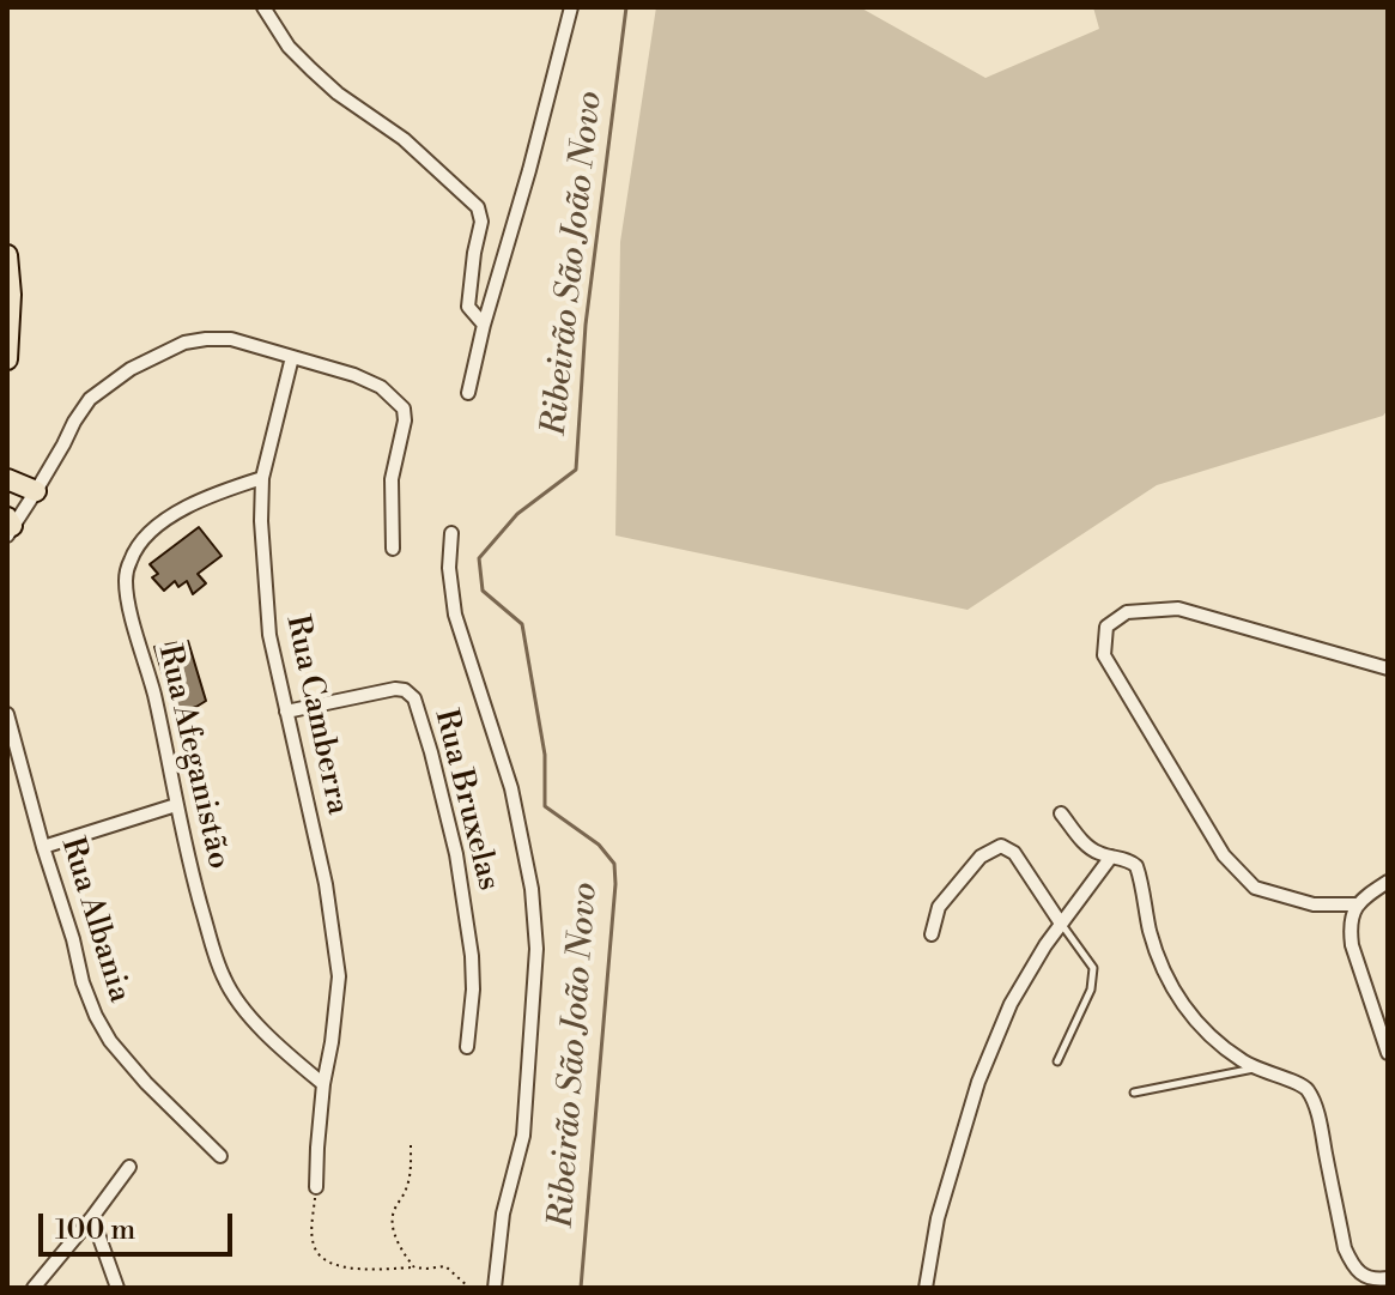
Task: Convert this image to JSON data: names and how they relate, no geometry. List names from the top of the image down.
{
  "streets": {
    "street": [
      "Rua Camberra",
      "Rua Afeganistão",
      "Rua Bruxelas",
      "Rua Albania"
    ]
  },
  "crossings": [
    ["Rua Camberra", "Rua Afeganistão"],
    ["Rua Camberra", "Rua Bruxelas"]
  ],
  "water": ["Ribeirão São João Novo"],
  "scale_bar": "100 m"
}
